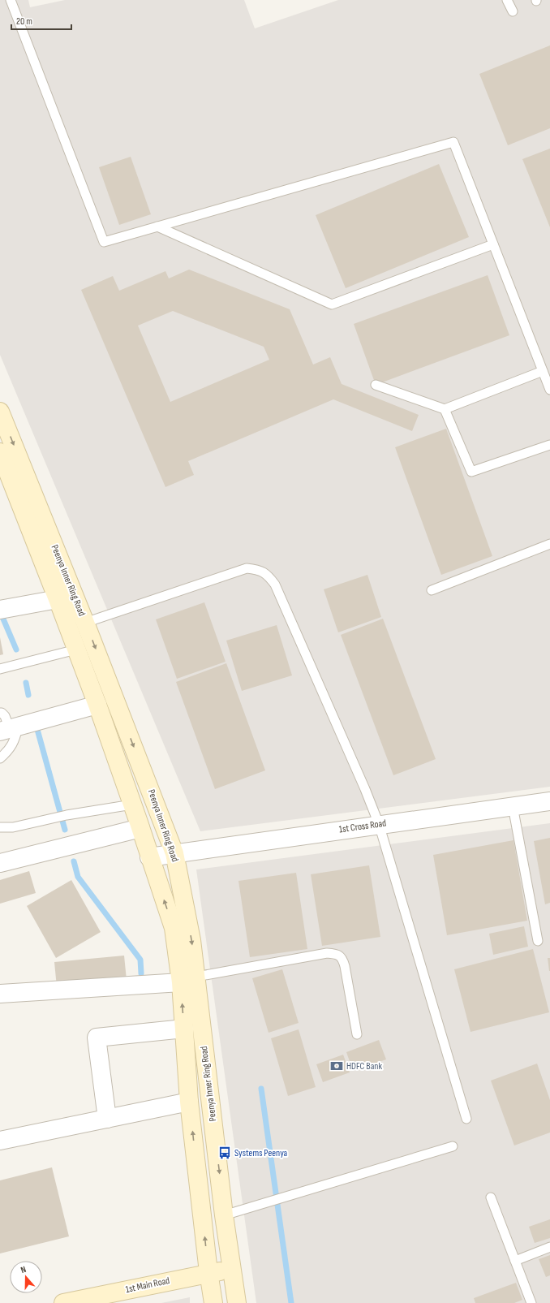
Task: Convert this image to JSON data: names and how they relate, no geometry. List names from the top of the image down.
{
  "streets": {
    "main road": ["Peenya Inner Ring Road", "1st Main Road"],
    "street": ["1st Cross Road"]
  },
  "crossings": [
    ["Peenya Inner Ring Road", "1st Cross Road"],
    ["Peenya Inner Ring Road", "1st Main Road"]
  ],
  "places": {
    "bank": ["HDFC Bank"],
    "bus stop": ["Systems Peenya"]
  },
  "scale_bar": "20 m",
  "north": "top"
}
